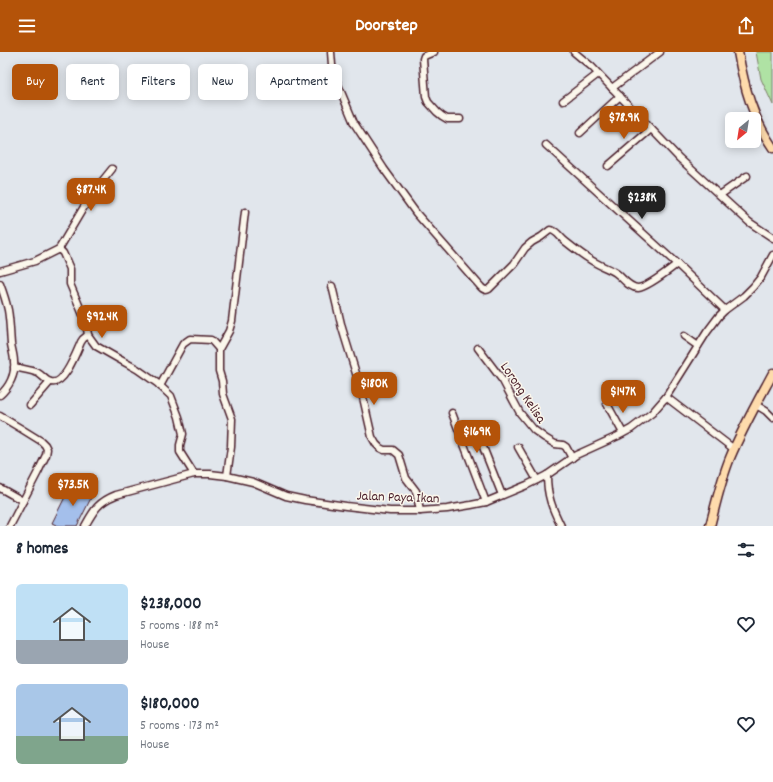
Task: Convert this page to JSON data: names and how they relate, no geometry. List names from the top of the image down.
{
  "streets": {
    "street": ["Lorong Kelisa", "Jalan Paya Ikan"]
  },
  "crossings": [
    ["Lorong Kelisa", "Jalan Paya Ikan"]
  ],
  "north": "bottom left",
  "page": {
    "header": "Doorstep",
    "chip": [
      "Buy",
      "Rent",
      "Filters",
      "New",
      "Apartment"
    ],
    "price": [
      "$78.9K",
      "$87.4K",
      "$238K",
      "$92.4K",
      "$180K",
      "$147K",
      "$169K",
      "$73.5K"
    ],
    "heading": "8 homes",
    "list": [
      {
        "name": "$238,000",
        "note": "5 rooms · 188 m² · House"
      },
      {
        "name": "$180,000",
        "note": "5 rooms · 173 m² · House"
      }
    ]
  }
}
